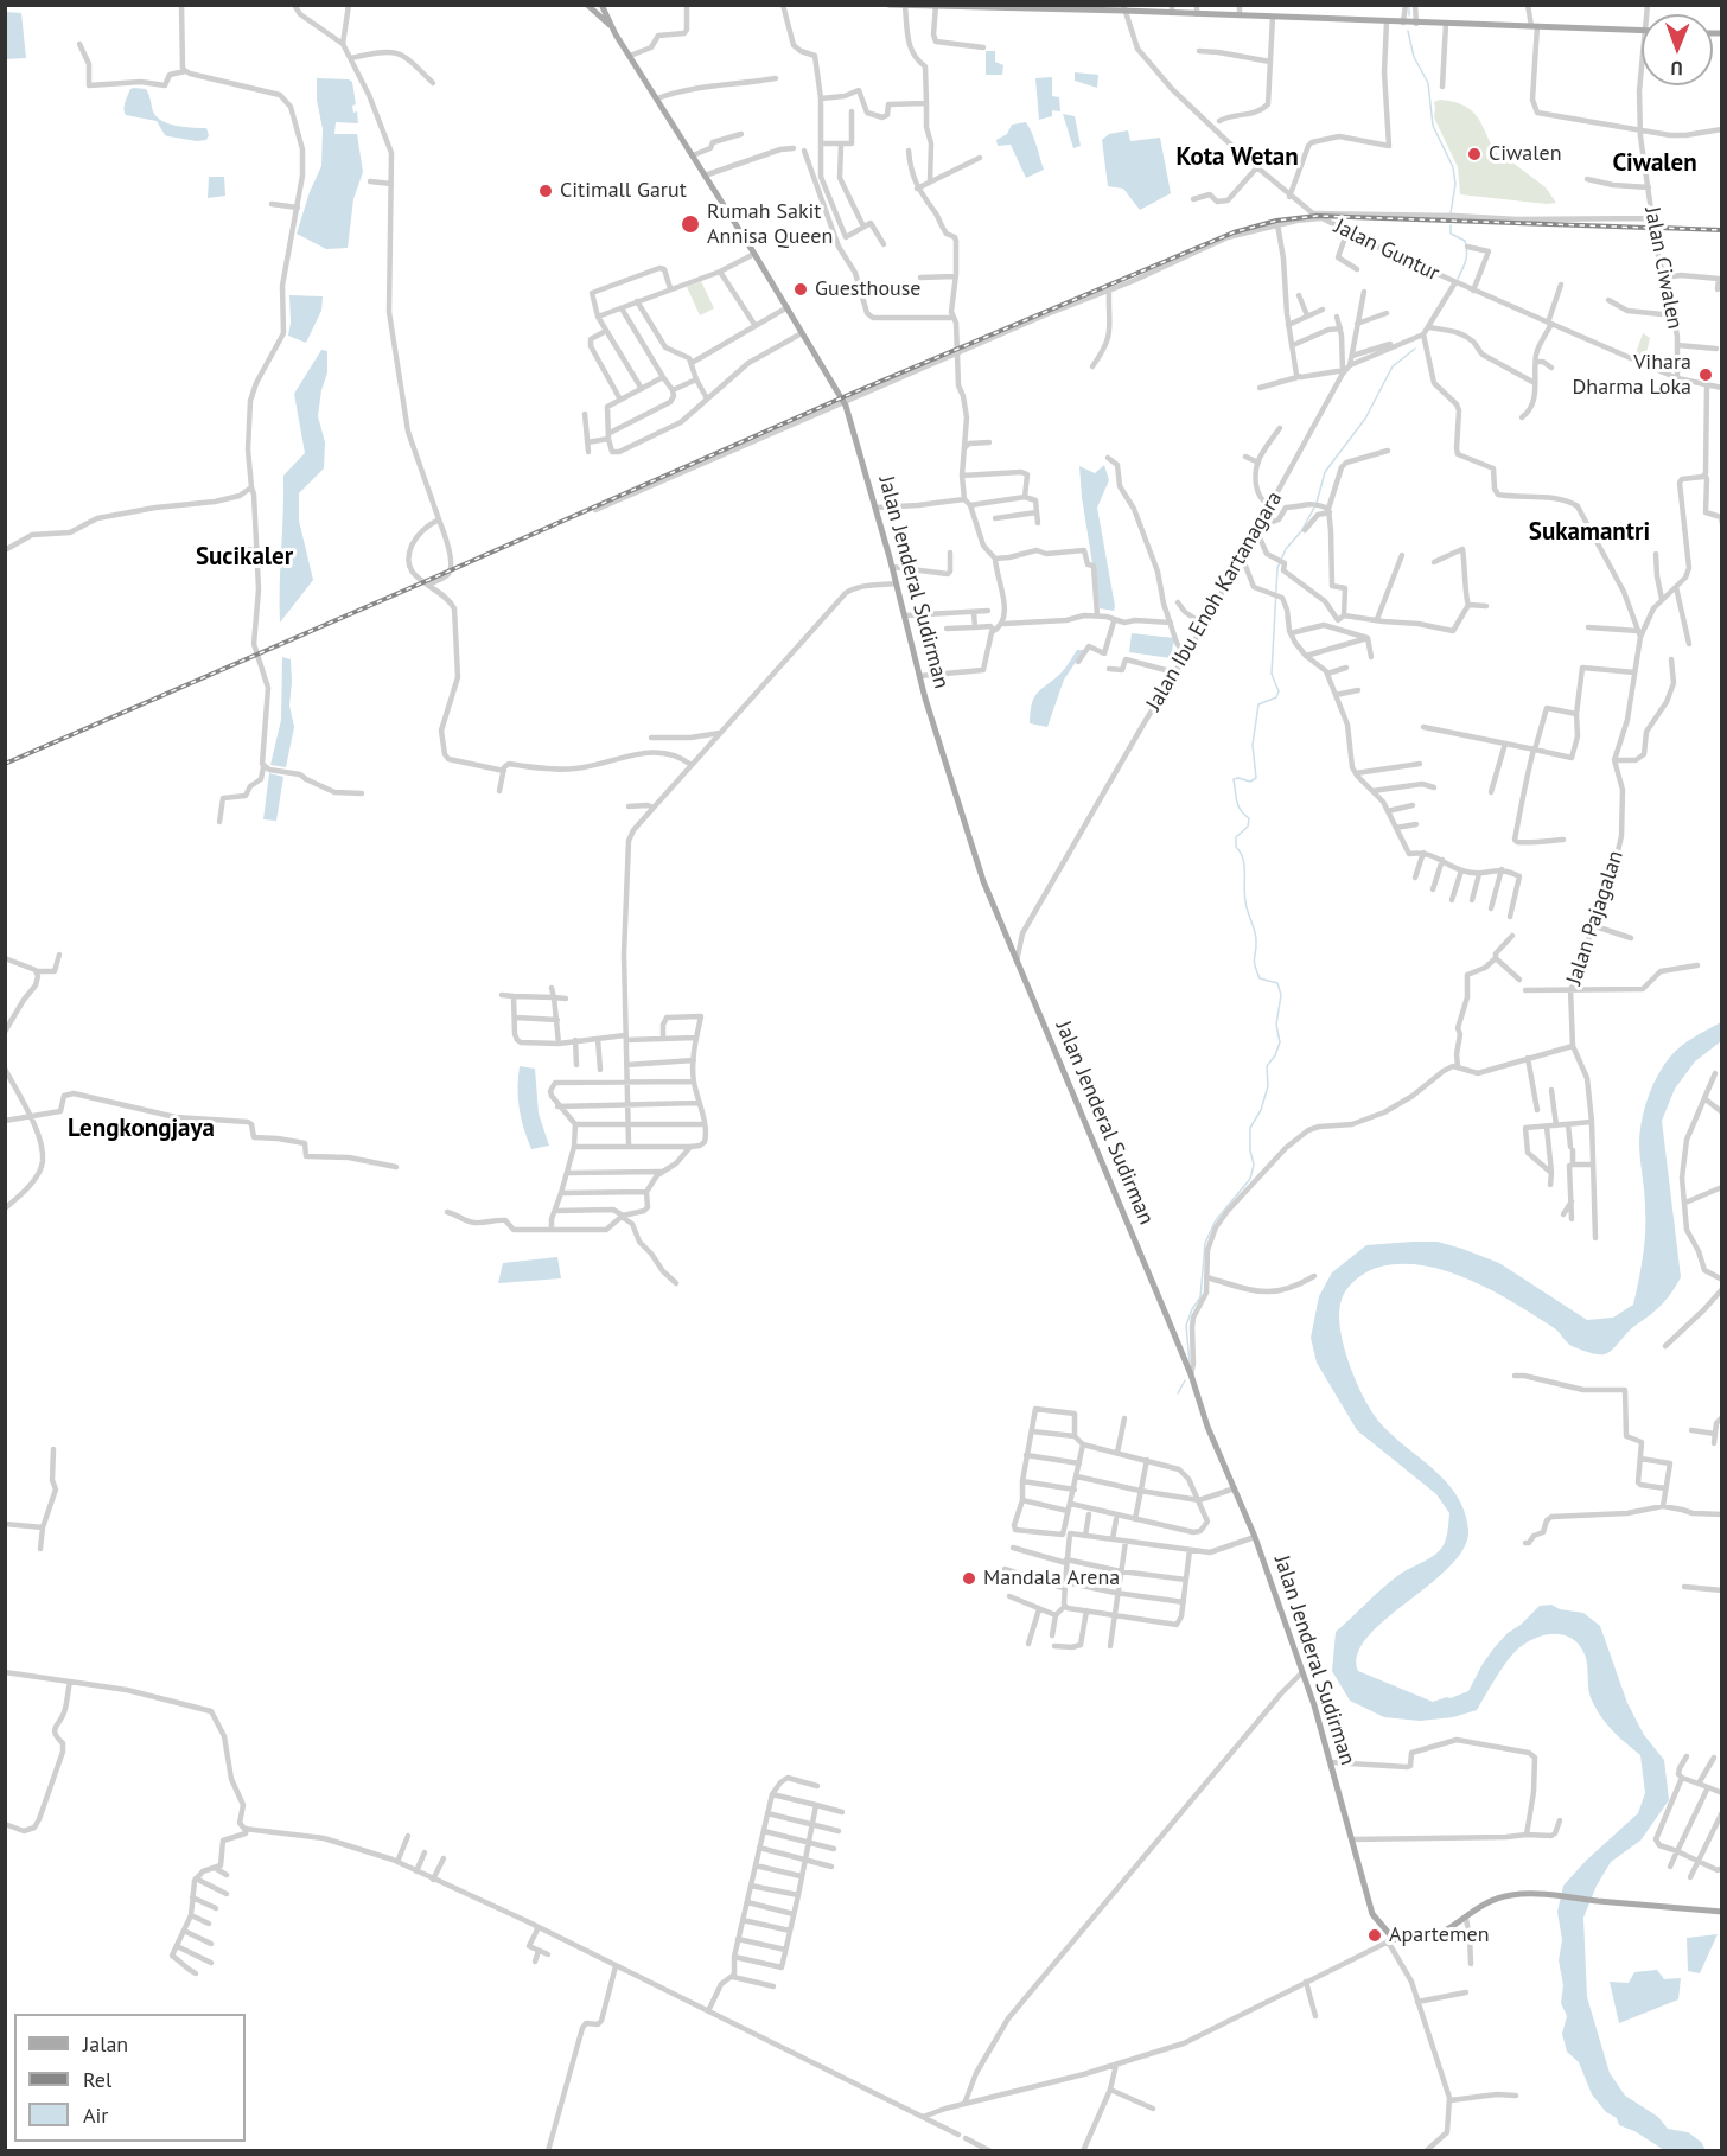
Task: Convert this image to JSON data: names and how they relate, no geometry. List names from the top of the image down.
{
  "streets": {
    "main road": ["Jalan Jenderal Sudirman"],
    "street": [
      "Jalan Guntur",
      "Jalan Ciwalen",
      "Jalan Ibu Enoh Kartanagara",
      "Jalan Pajagalan"
    ]
  },
  "crossings": [
    ["Jalan Guntur", "Jalan Ciwalen"],
    ["Jalan Jenderal Sudirman", "Jalan Ibu Enoh Kartanagara"]
  ],
  "districts": [
    "Kota Wetan",
    "Ciwalen",
    "Sukamantri",
    "Sucikaler",
    "Lengkongjaya"
  ],
  "places": [
    "Ciwalen",
    "Citimall Garut",
    "Rumah Sakit Annisa Queen",
    "Guesthouse",
    "Vihara Dharma Loka",
    "Mandala Arena",
    "Apartemen"
  ],
  "legend": ["Jalan", "Rel", "Air"],
  "north": "bottom"
}
